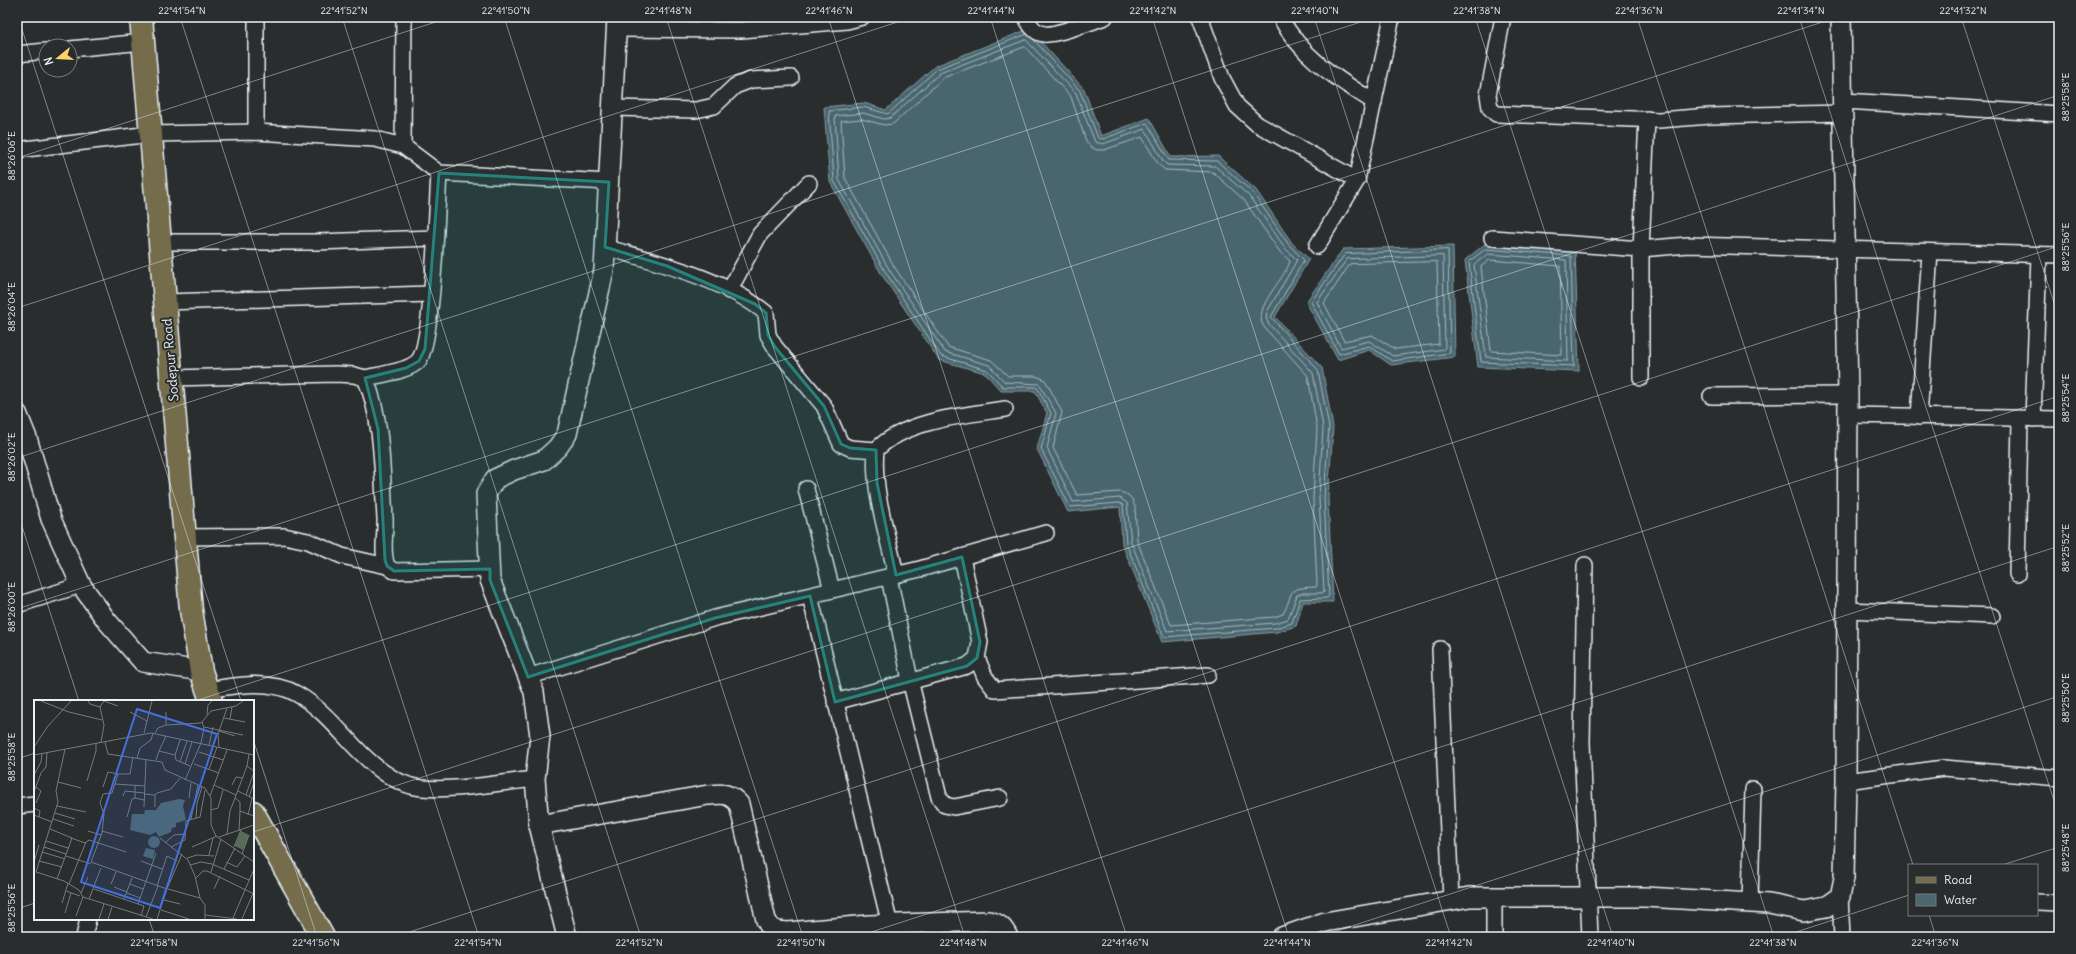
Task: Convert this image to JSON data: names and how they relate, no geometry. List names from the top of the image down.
{
  "streets": {
    "main road": ["Sodepur Road"]
  },
  "legend": ["Road", "Water"],
  "north": "left",
  "coordinates": [
    "22°41'54\"N",
    "22°41'52\"N",
    "22°41'50\"N",
    "22°41'48\"N",
    "22°41'46\"N",
    "22°41'44\"N",
    "22°41'42\"N",
    "22°41'40\"N",
    "22°41'38\"N",
    "22°41'36\"N",
    "22°41'34\"N",
    "22°41'32\"N",
    "88°25'58\"E",
    "88°26'06\"E",
    "88°25'56\"E",
    "88°26'04\"E",
    "88°25'54\"E",
    "88°26'02\"E",
    "88°25'52\"E",
    "88°26'00\"E",
    "88°25'50\"E",
    "88°25'48\"E",
    "22°41'58\"N",
    "22°41'56\"N"
  ]
}
